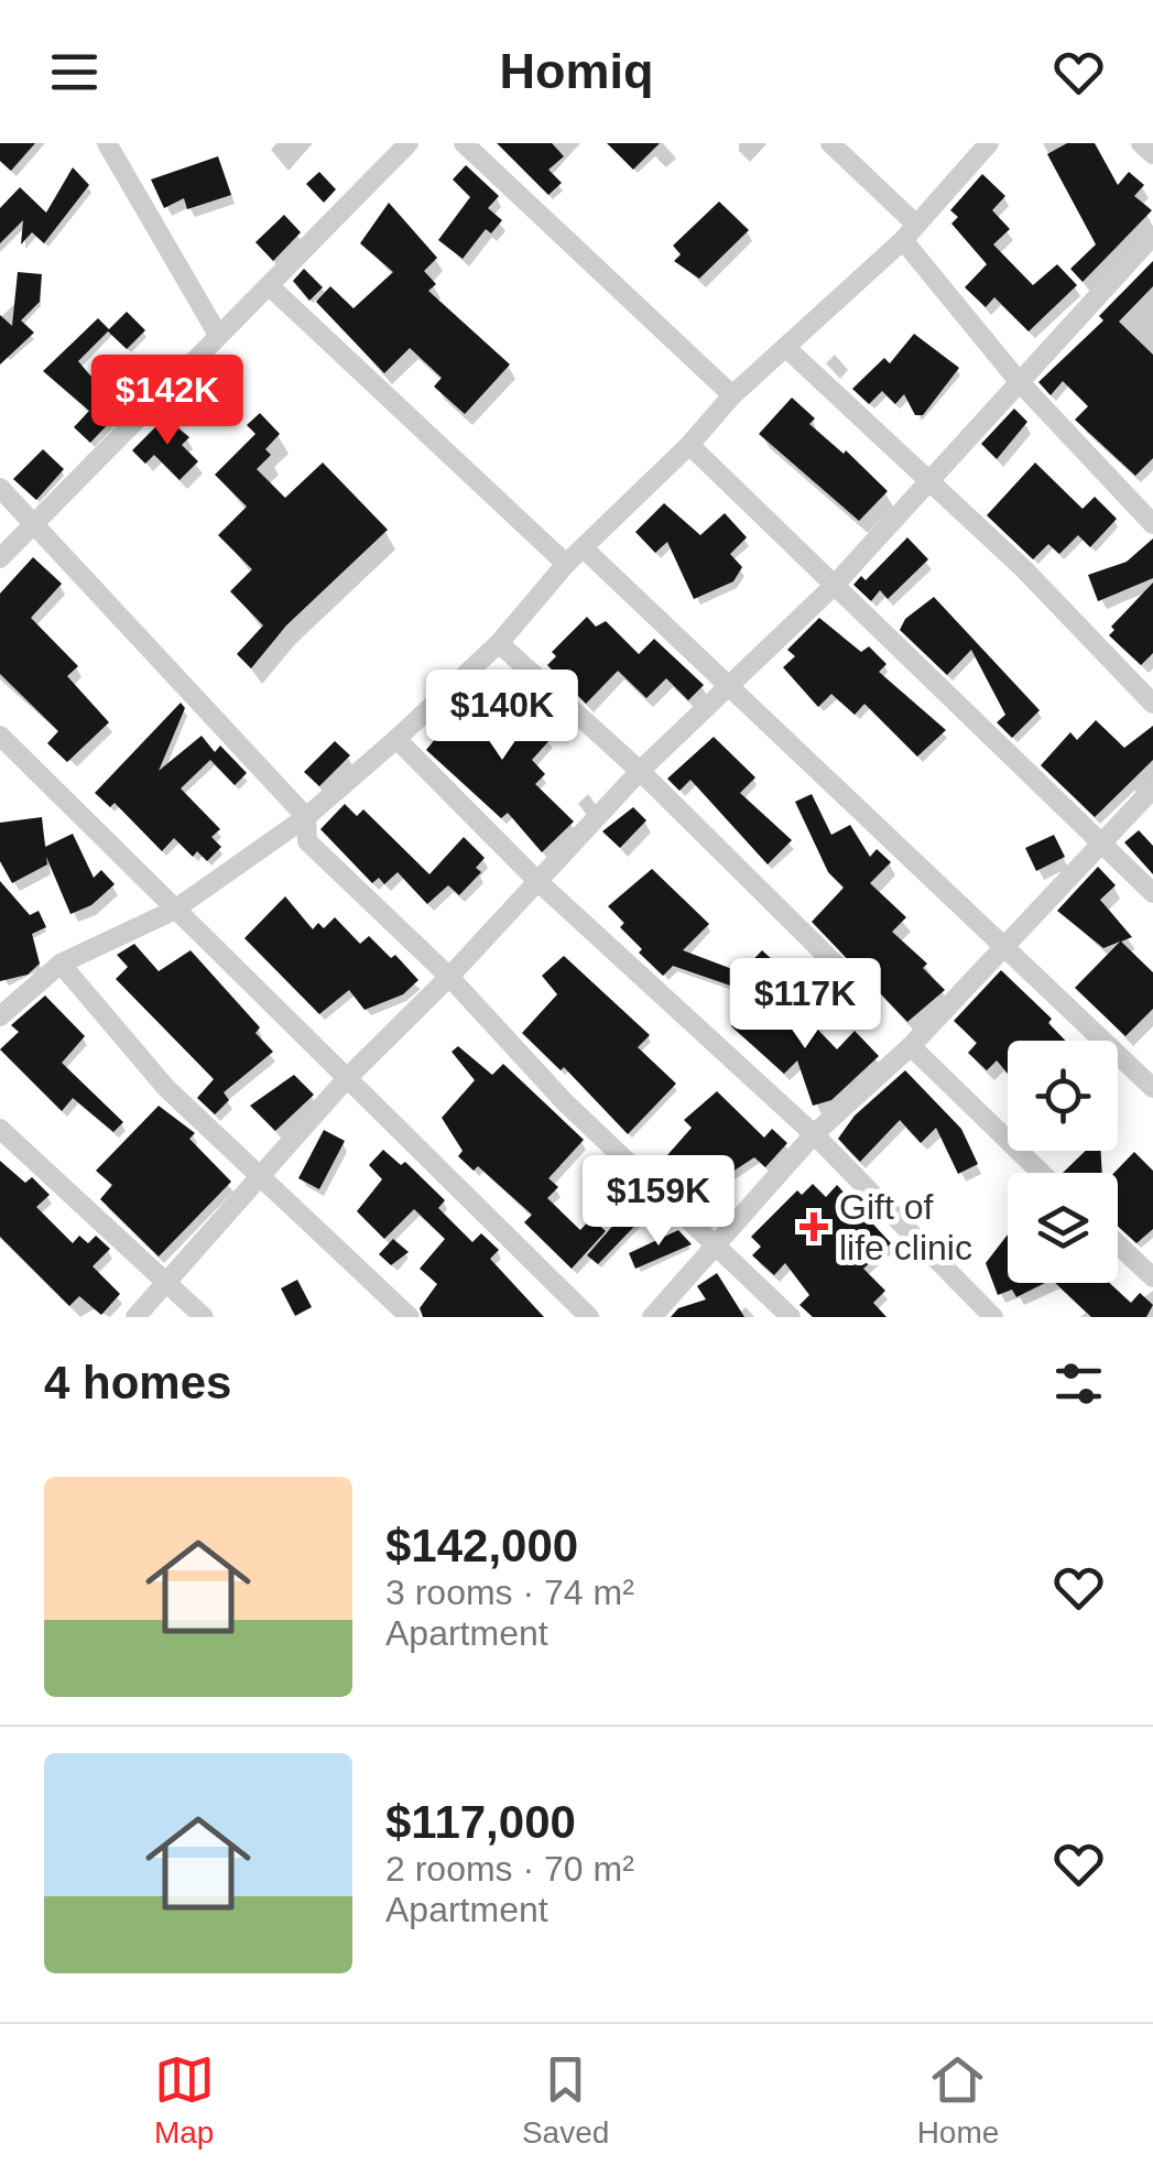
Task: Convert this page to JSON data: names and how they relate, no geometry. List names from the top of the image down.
{
  "places": {
    "health": ["Gift of life clinic"]
  },
  "page": {
    "header": "Homiq",
    "price": [
      "$142K",
      "$140K",
      "$117K",
      "$159K"
    ],
    "heading": "4 homes",
    "list": [
      {
        "name": "$142,000",
        "note": "3 rooms · 74 m² · Apartment"
      },
      {
        "name": "$117,000",
        "note": "2 rooms · 70 m² · Apartment"
      }
    ],
    "tabs": ["Map", "Saved", "Home"]
  }
}
